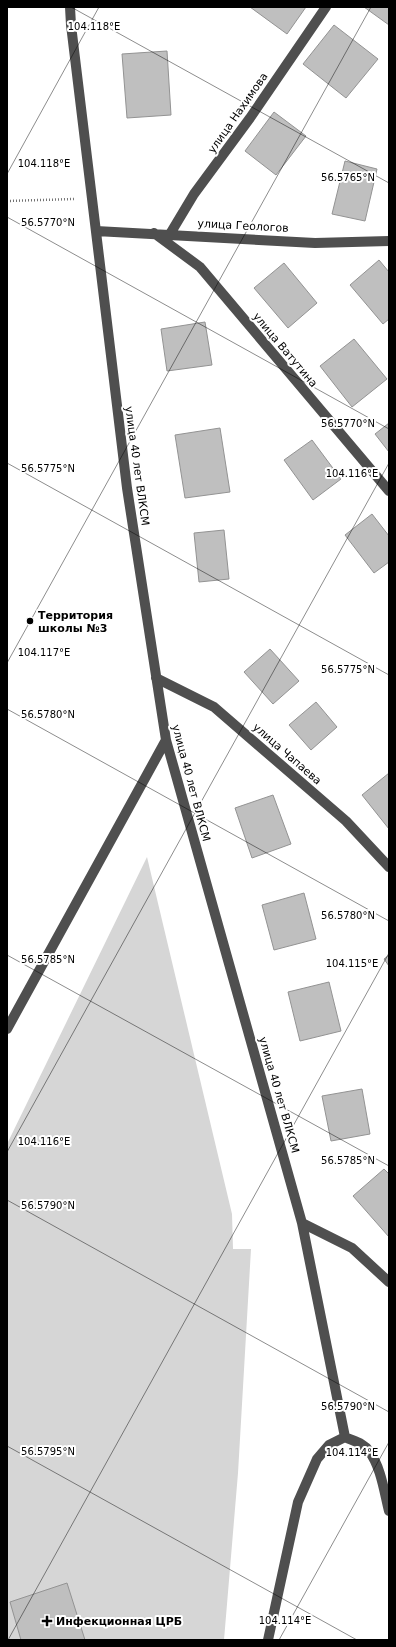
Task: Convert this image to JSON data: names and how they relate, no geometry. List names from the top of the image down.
{
  "streets": {
    "street": [
      "улица Нахимова",
      "улица Геологов",
      "улица Ватутина",
      "улица 40 лет ВЛКСМ",
      "улица Чапаева"
    ]
  },
  "crossings": [
    ["улица Нахимова", "улица Геологов"],
    ["улица Геологов", "улица Ватутина"],
    ["улица Геологов", "улица 40 лет ВЛКСМ"],
    ["улица 40 лет ВЛКСМ", "улица Чапаева"]
  ],
  "places": {
    "other": ["Территория школы №3"],
    "health": ["Инфекционная ЦРБ"]
  },
  "coordinates": [
    "104.118°E",
    "56.5765°N",
    "56.5770°N",
    "56.5775°N",
    "104.116°E",
    "104.117°E",
    "56.5780°N",
    "56.5785°N",
    "104.115°E",
    "56.5790°N",
    "56.5795°N",
    "104.114°E"
  ]
}
